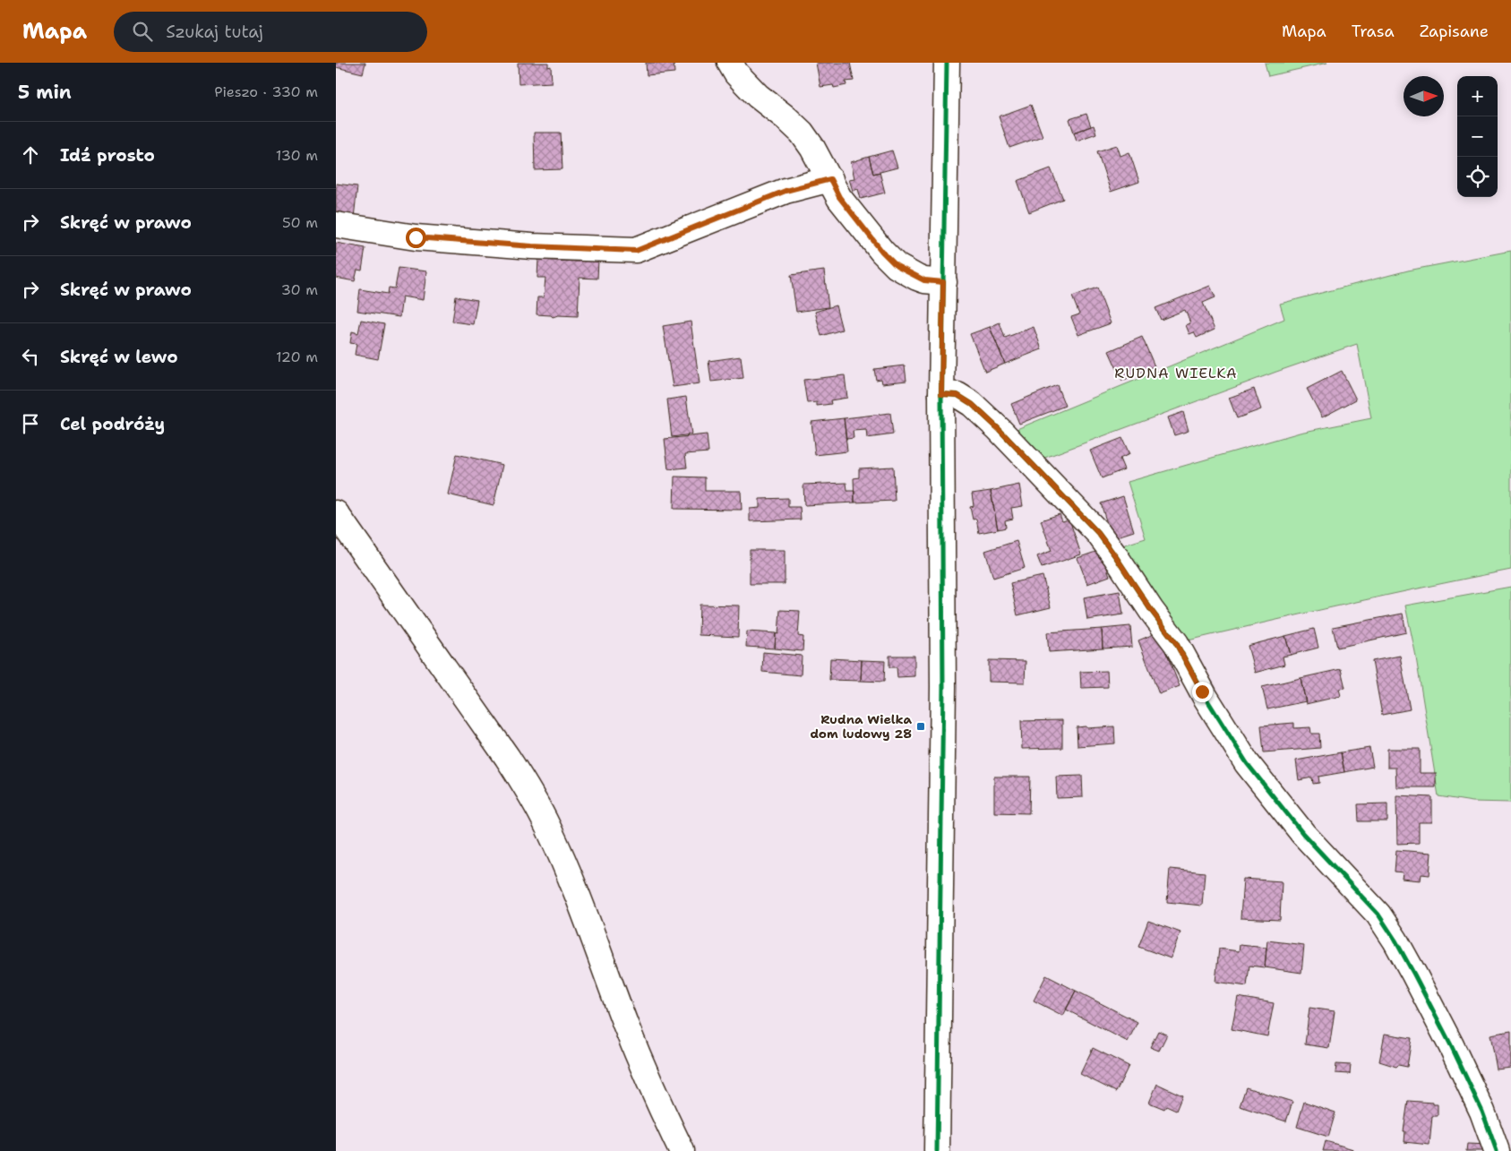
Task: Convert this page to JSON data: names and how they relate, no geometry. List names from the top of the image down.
{
  "districts": ["RUDNA WIELKA"],
  "places": {
    "transit": ["Rudna Wielka dom ludowy 28"]
  },
  "north": "right",
  "page": {
    "header": "Mapa",
    "search": "Szukaj tutaj",
    "nav": ["Mapa", "Trasa", "Zapisane"],
    "heading": ["5 min", "Pieszo · 330 m"],
    "map_buttons": ["+", "−"],
    "list": [
      ["Idź prosto", "130 m"],
      ["Skręć w prawo", "50 m"],
      ["Skręć w prawo", "30 m"],
      ["Skręć w lewo", "120 m"],
      "Cel podróży"
    ]
  }
}
